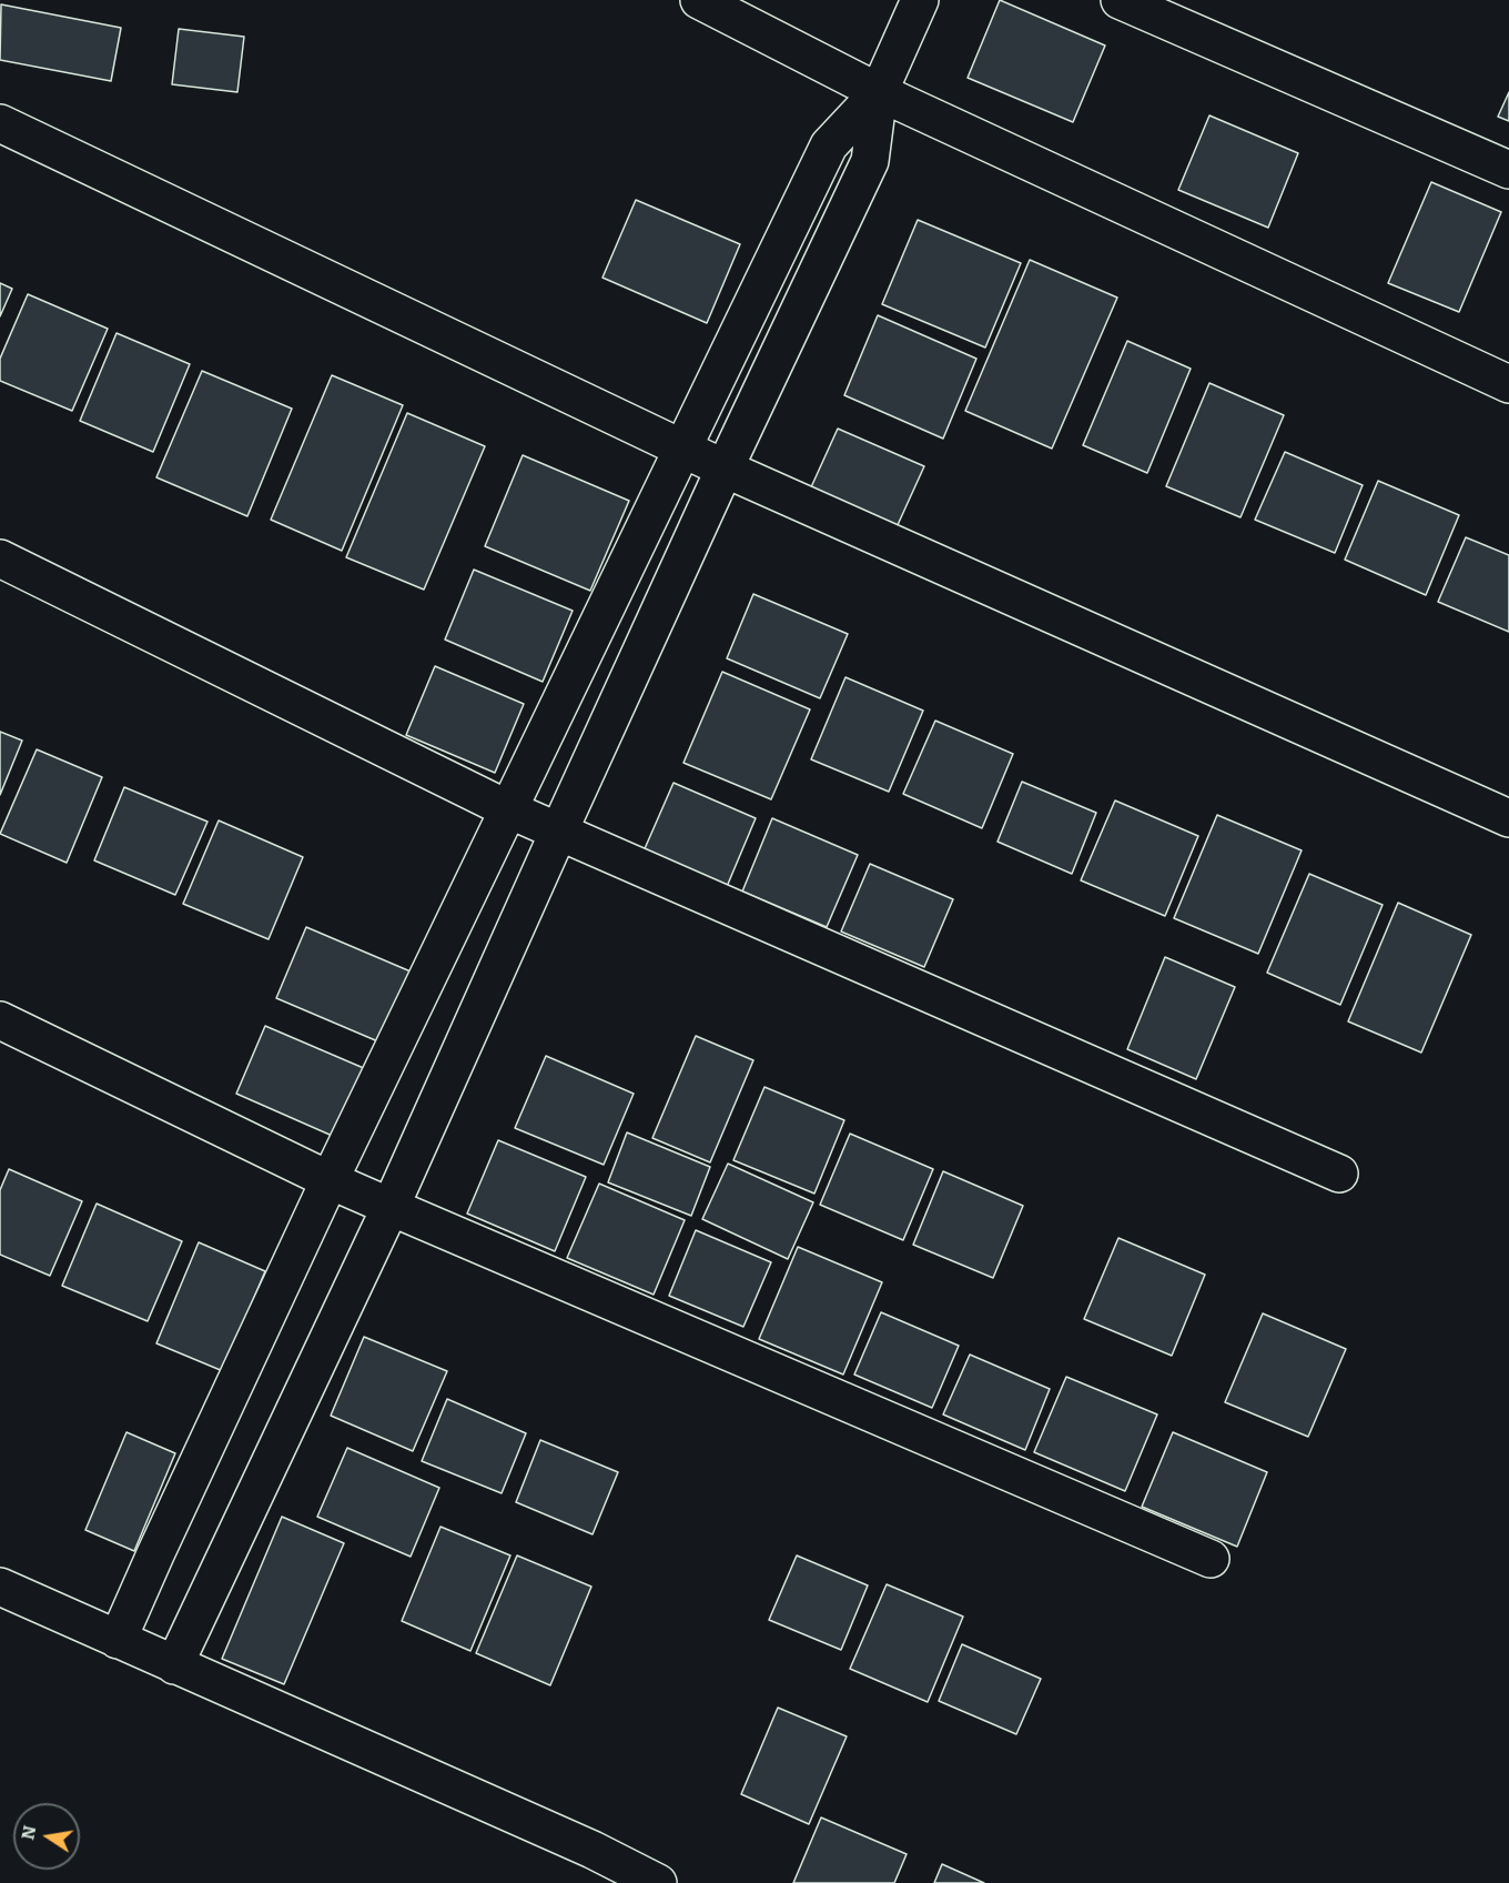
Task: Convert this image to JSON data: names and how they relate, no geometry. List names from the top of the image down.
{
  "north": "left"
}
